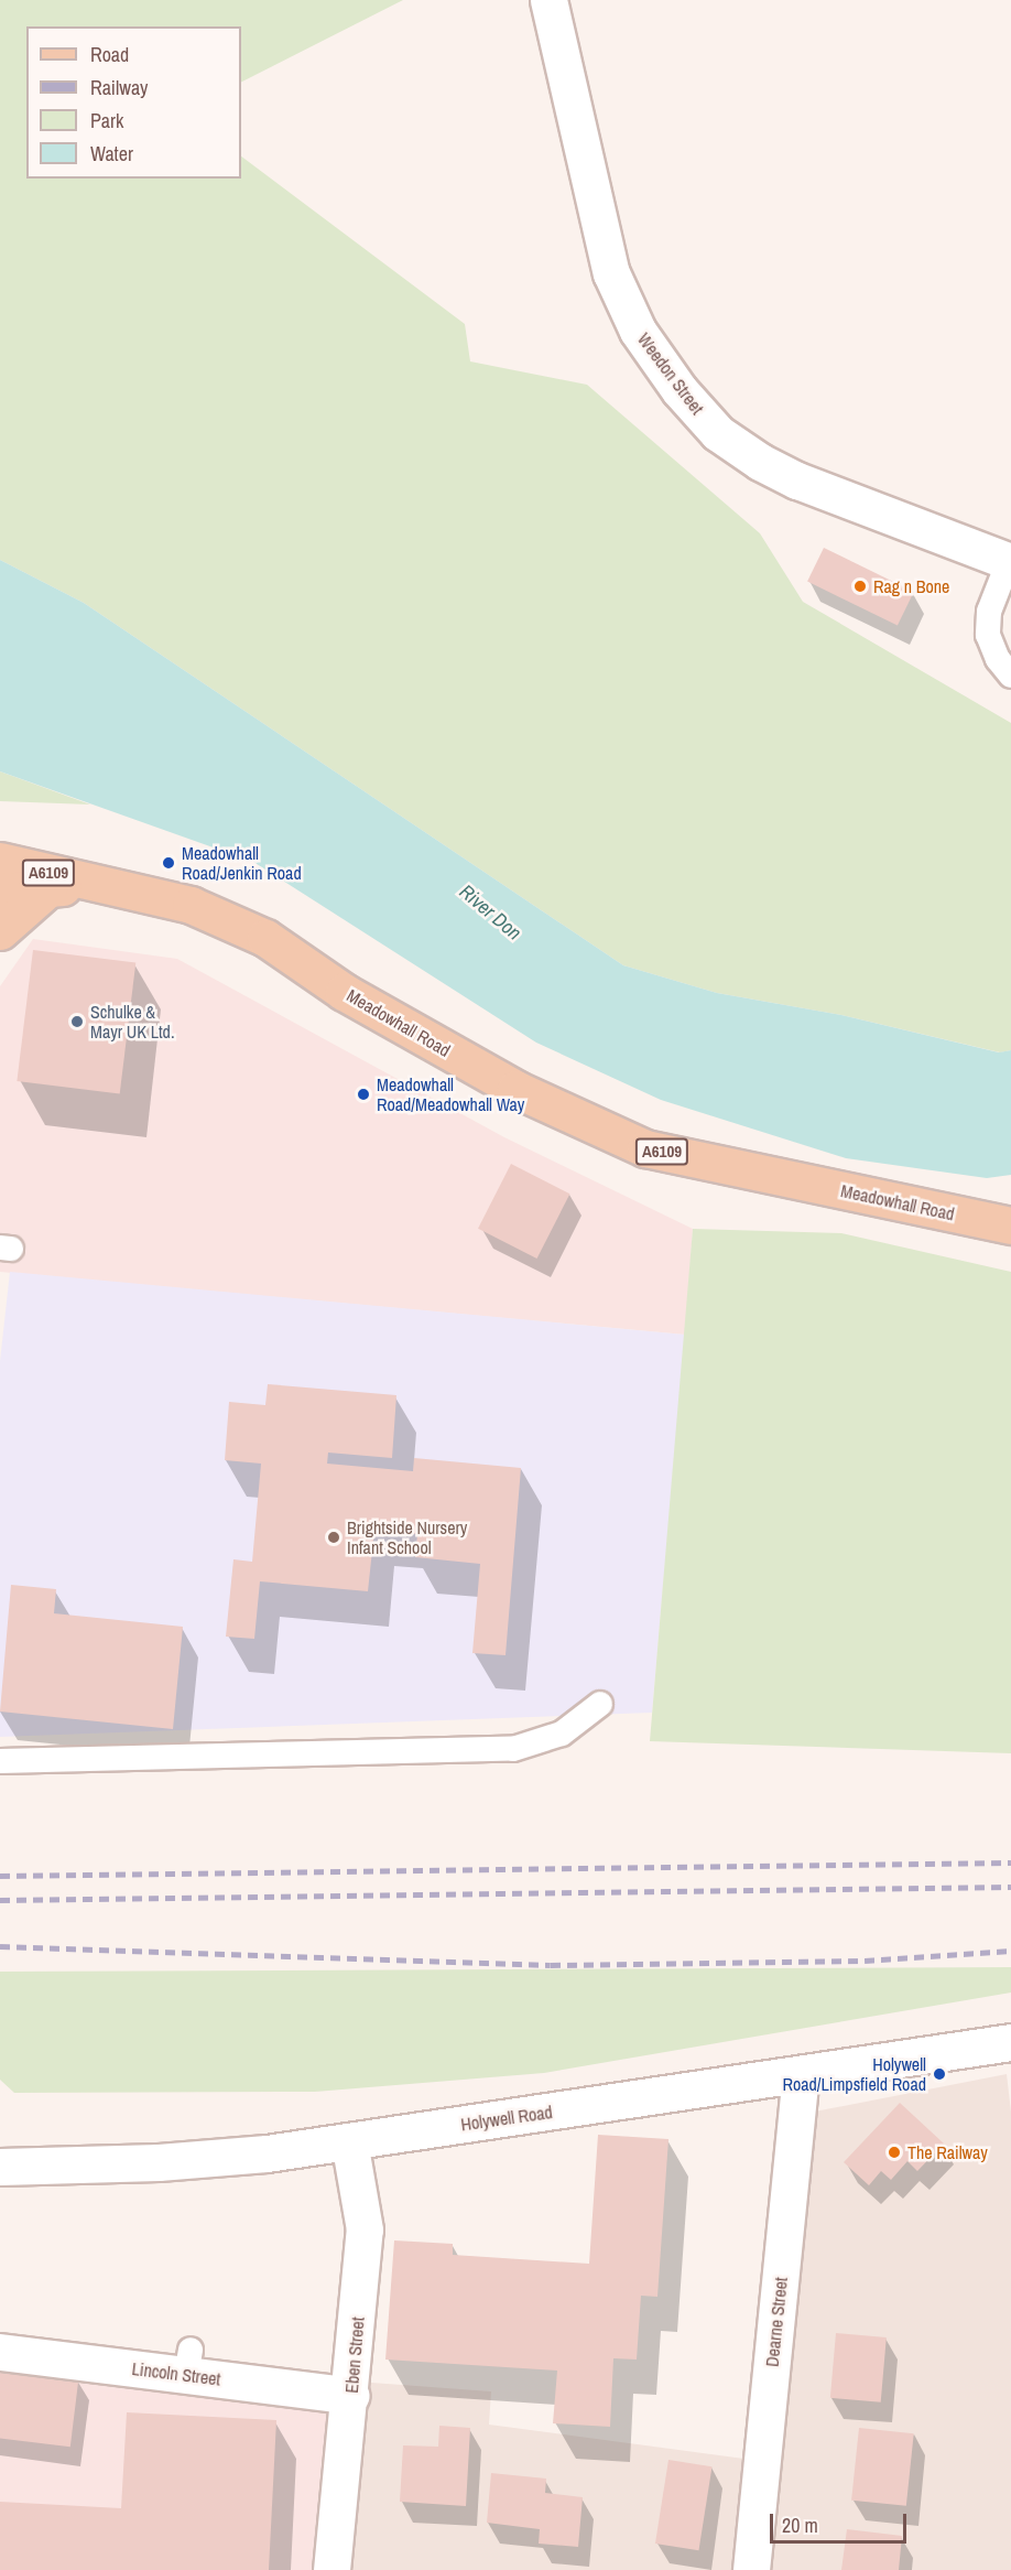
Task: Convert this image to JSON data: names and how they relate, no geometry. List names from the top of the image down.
{
  "streets": {
    "main road": ["A6109", "Meadowhall Road"],
    "street": [
      "Weedon Street",
      "Holywell Road",
      "Dearne Street",
      "Eben Street",
      "Lincoln Street"
    ]
  },
  "crossings": [
    ["Holywell Road", "Dearne Street"],
    ["Holywell Road", "Eben Street"],
    ["Eben Street", "Lincoln Street"]
  ],
  "water": ["River Don"],
  "places": [
    "Rag n Bone",
    "Meadowhall Road/Jenkin Road",
    "Schulke & Mayr UK Ltd.",
    "Meadowhall Road/Meadowhall Way",
    "Brightside Nursery Infant School",
    "Holywell Road/Limpsfield Road",
    "The Railway"
  ],
  "legend": [
    "Road",
    "Railway",
    "Park",
    "Water"
  ],
  "scale_bar": "20 m"
}
